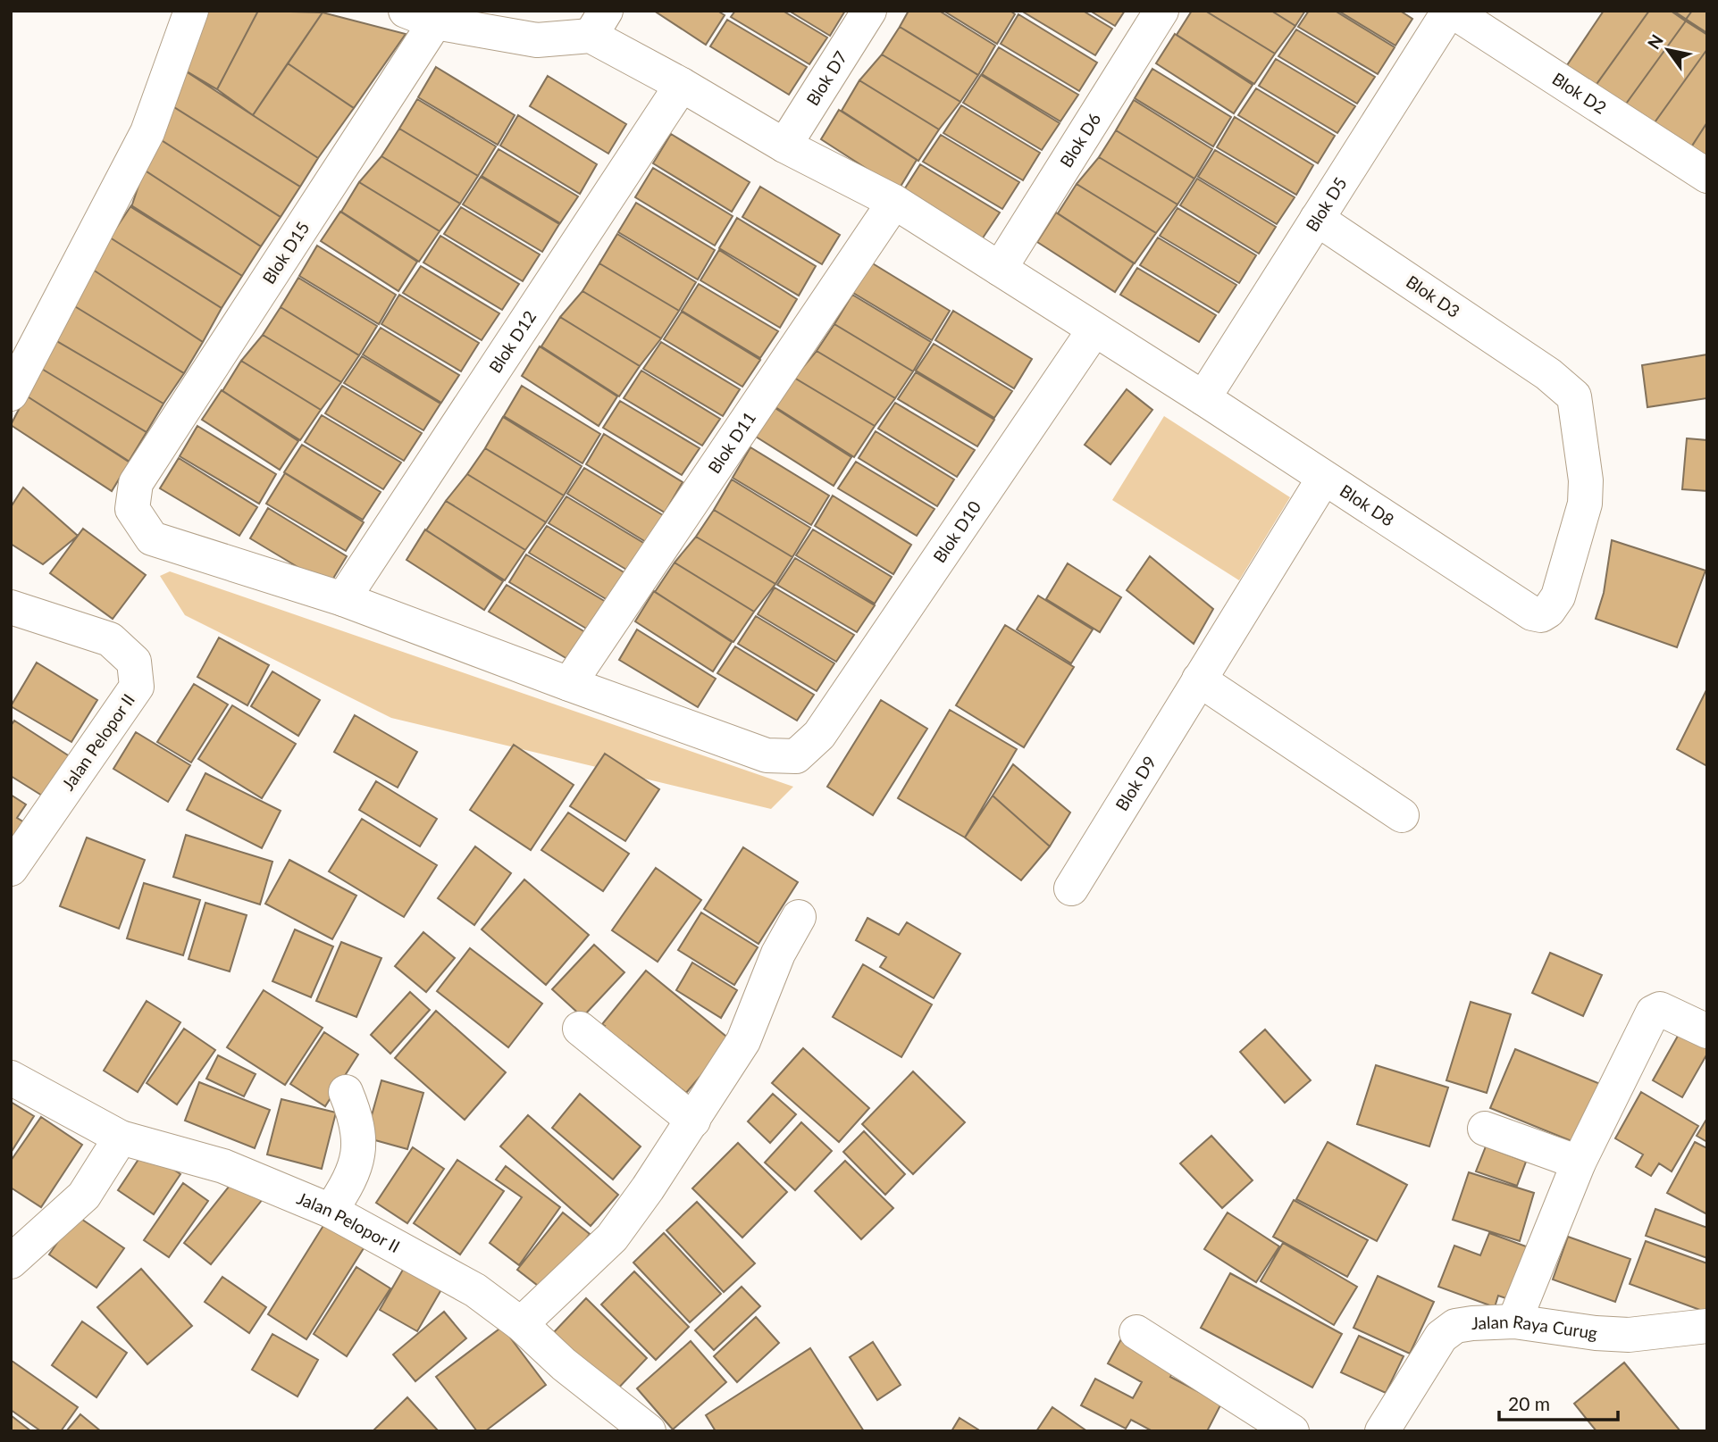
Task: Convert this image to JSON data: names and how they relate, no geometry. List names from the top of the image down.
{
  "streets": {
    "street": [
      "Blok D7",
      "Blok D2",
      "Blok D6",
      "Blok D5",
      "Blok D15",
      "Blok D3",
      "Blok D12",
      "Blok D11",
      "Blok D8",
      "Blok D10",
      "Jalan Pelopor II",
      "Blok D9",
      "Jalan Raya Curug"
    ]
  },
  "crossings": [
    ["Blok D7", "Blok D8"],
    ["Blok D2", "Blok D5"],
    ["Blok D6", "Blok D8"],
    ["Blok D5", "Blok D3"],
    ["Blok D5", "Blok D8"],
    ["Blok D15", "Blok D10"],
    ["Blok D3", "Blok D8"],
    ["Blok D12", "Blok D8"],
    ["Blok D12", "Blok D10"],
    ["Blok D11", "Blok D8"],
    ["Blok D11", "Blok D10"],
    ["Blok D8", "Blok D10"],
    ["Blok D8", "Blok D9"]
  ],
  "scale_bar": "20 m",
  "north": "top left"
}
